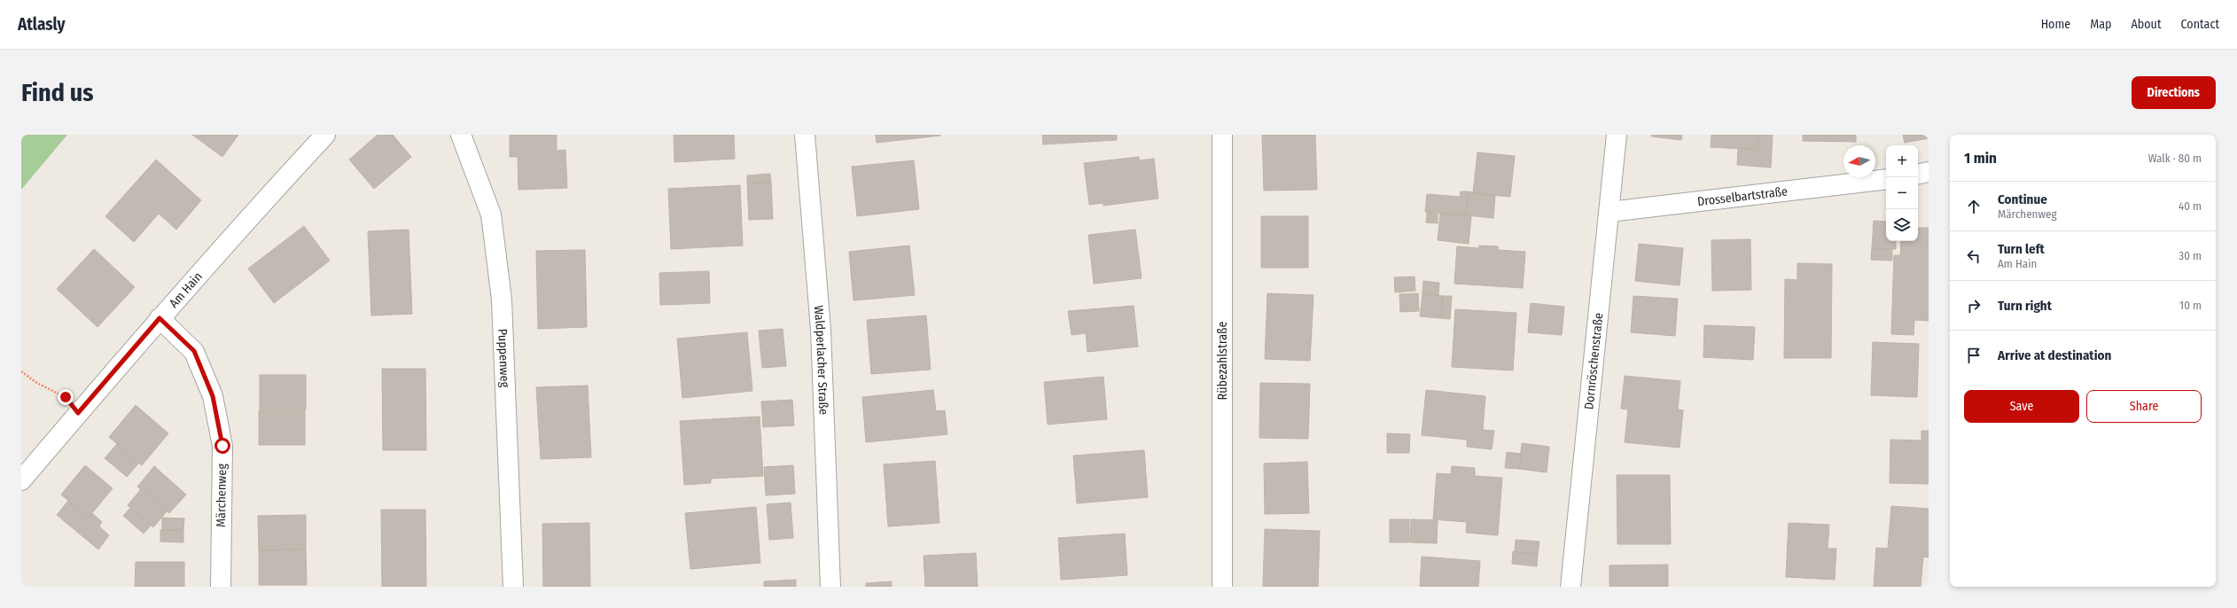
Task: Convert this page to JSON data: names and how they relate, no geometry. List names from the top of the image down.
{
  "streets": {
    "street": [
      "Drosselbartstraße",
      "Am Hain",
      "Puppenweg",
      "Waldperlacher Straße",
      "Rübezahlstraße",
      "Dornröschenstraße",
      "Märchenweg"
    ]
  },
  "crossings": [
    ["Drosselbartstraße", "Dornröschenstraße"],
    ["Am Hain", "Märchenweg"]
  ],
  "north": "left",
  "page": {
    "header": "Atlasly",
    "nav": [
      "Home",
      "Map",
      "About",
      "Contact"
    ],
    "buttons": [
      "Directions",
      ["Save", "Share"]
    ],
    "title": "Find us",
    "heading": ["1 min", "Walk · 80 m"],
    "map_buttons": ["+", "−"],
    "list": [
      ["Continue", "Märchenweg", "40 m"],
      ["Turn left", "Am Hain", "30 m"],
      ["Turn right", "10 m"],
      "Arrive at destination"
    ]
  }
}
